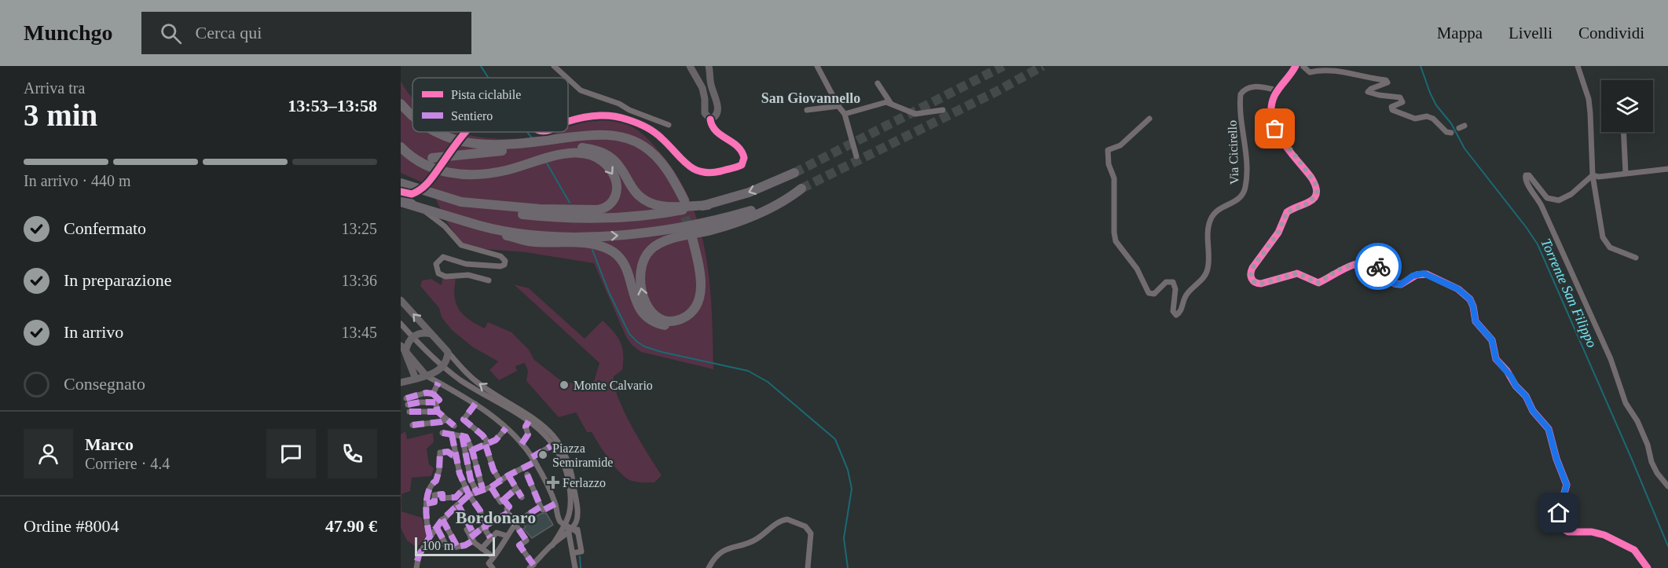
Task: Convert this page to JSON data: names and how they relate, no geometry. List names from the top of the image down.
{
  "streets": {
    "street": ["Via Cicirello"]
  },
  "districts": ["San Giovannello", "Bordonaro"],
  "water": ["Torrente San Filippo"],
  "places": {
    "other": ["Monte Calvario", "Piazza Semiramide"],
    "health": ["Ferlazzo"]
  },
  "legend": ["Pista ciclabile", "Sentiero"],
  "scale_bar": "100 m",
  "page": {
    "header": "Munchgo",
    "search": "Cerca qui",
    "nav": ["Mappa", "Livelli", "Condividi"],
    "heading": ["3 min", "Arriva tra", "13:53–13:58"],
    "panel": [
      "Marco",
      "Corriere · 4.4",
      "Ordine #8004",
      "47.90 €"
    ],
    "bar": "In arrivo · 440 m",
    "list": [
      ["Confermato", "13:25"],
      ["In preparazione", "13:36"],
      ["In arrivo", "13:45"],
      "Consegnato"
    ],
    "scale": "100 m"
  }
}
